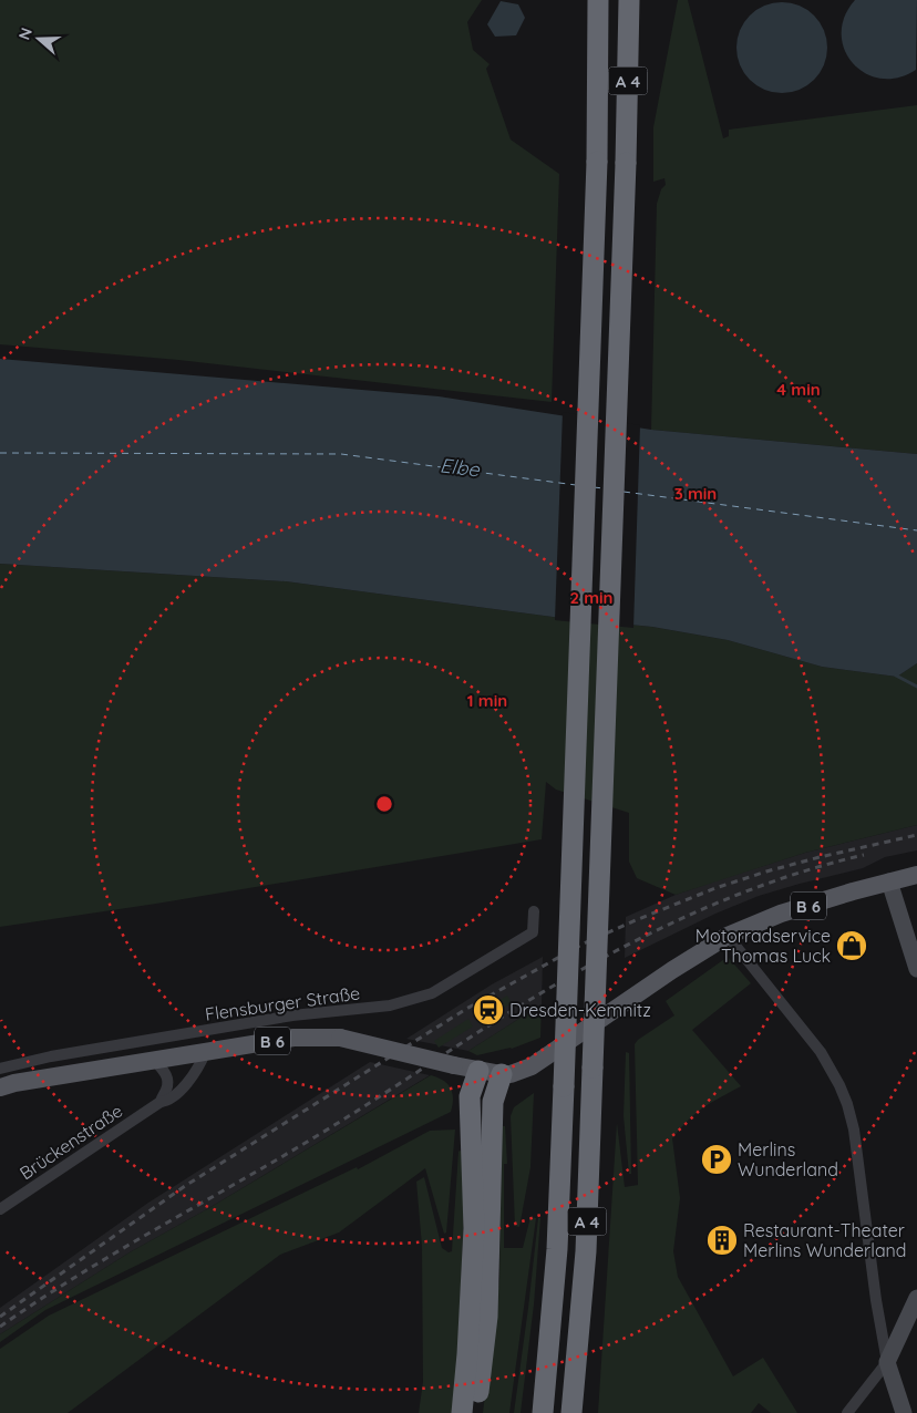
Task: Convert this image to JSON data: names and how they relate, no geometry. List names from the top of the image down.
{
  "streets": {
    "highway": ["A 4"],
    "main road": ["B 6"],
    "street": ["Flensburger Straße", "Brückenstraße"]
  },
  "crossings": [
    ["B 6", "Brückenstraße"]
  ],
  "water": ["Elbe"],
  "places": {
    "shop": ["Motorradservice Thomas Luck"],
    "station": ["Dresden-Kemnitz"],
    "parking": ["Merlins Wunderland"],
    "building": ["Restaurant-Theater Merlins Wunderland"]
  },
  "north": "left",
  "rings": [
    "4 min",
    "3 min",
    "2 min",
    "1 min"
  ]
}
